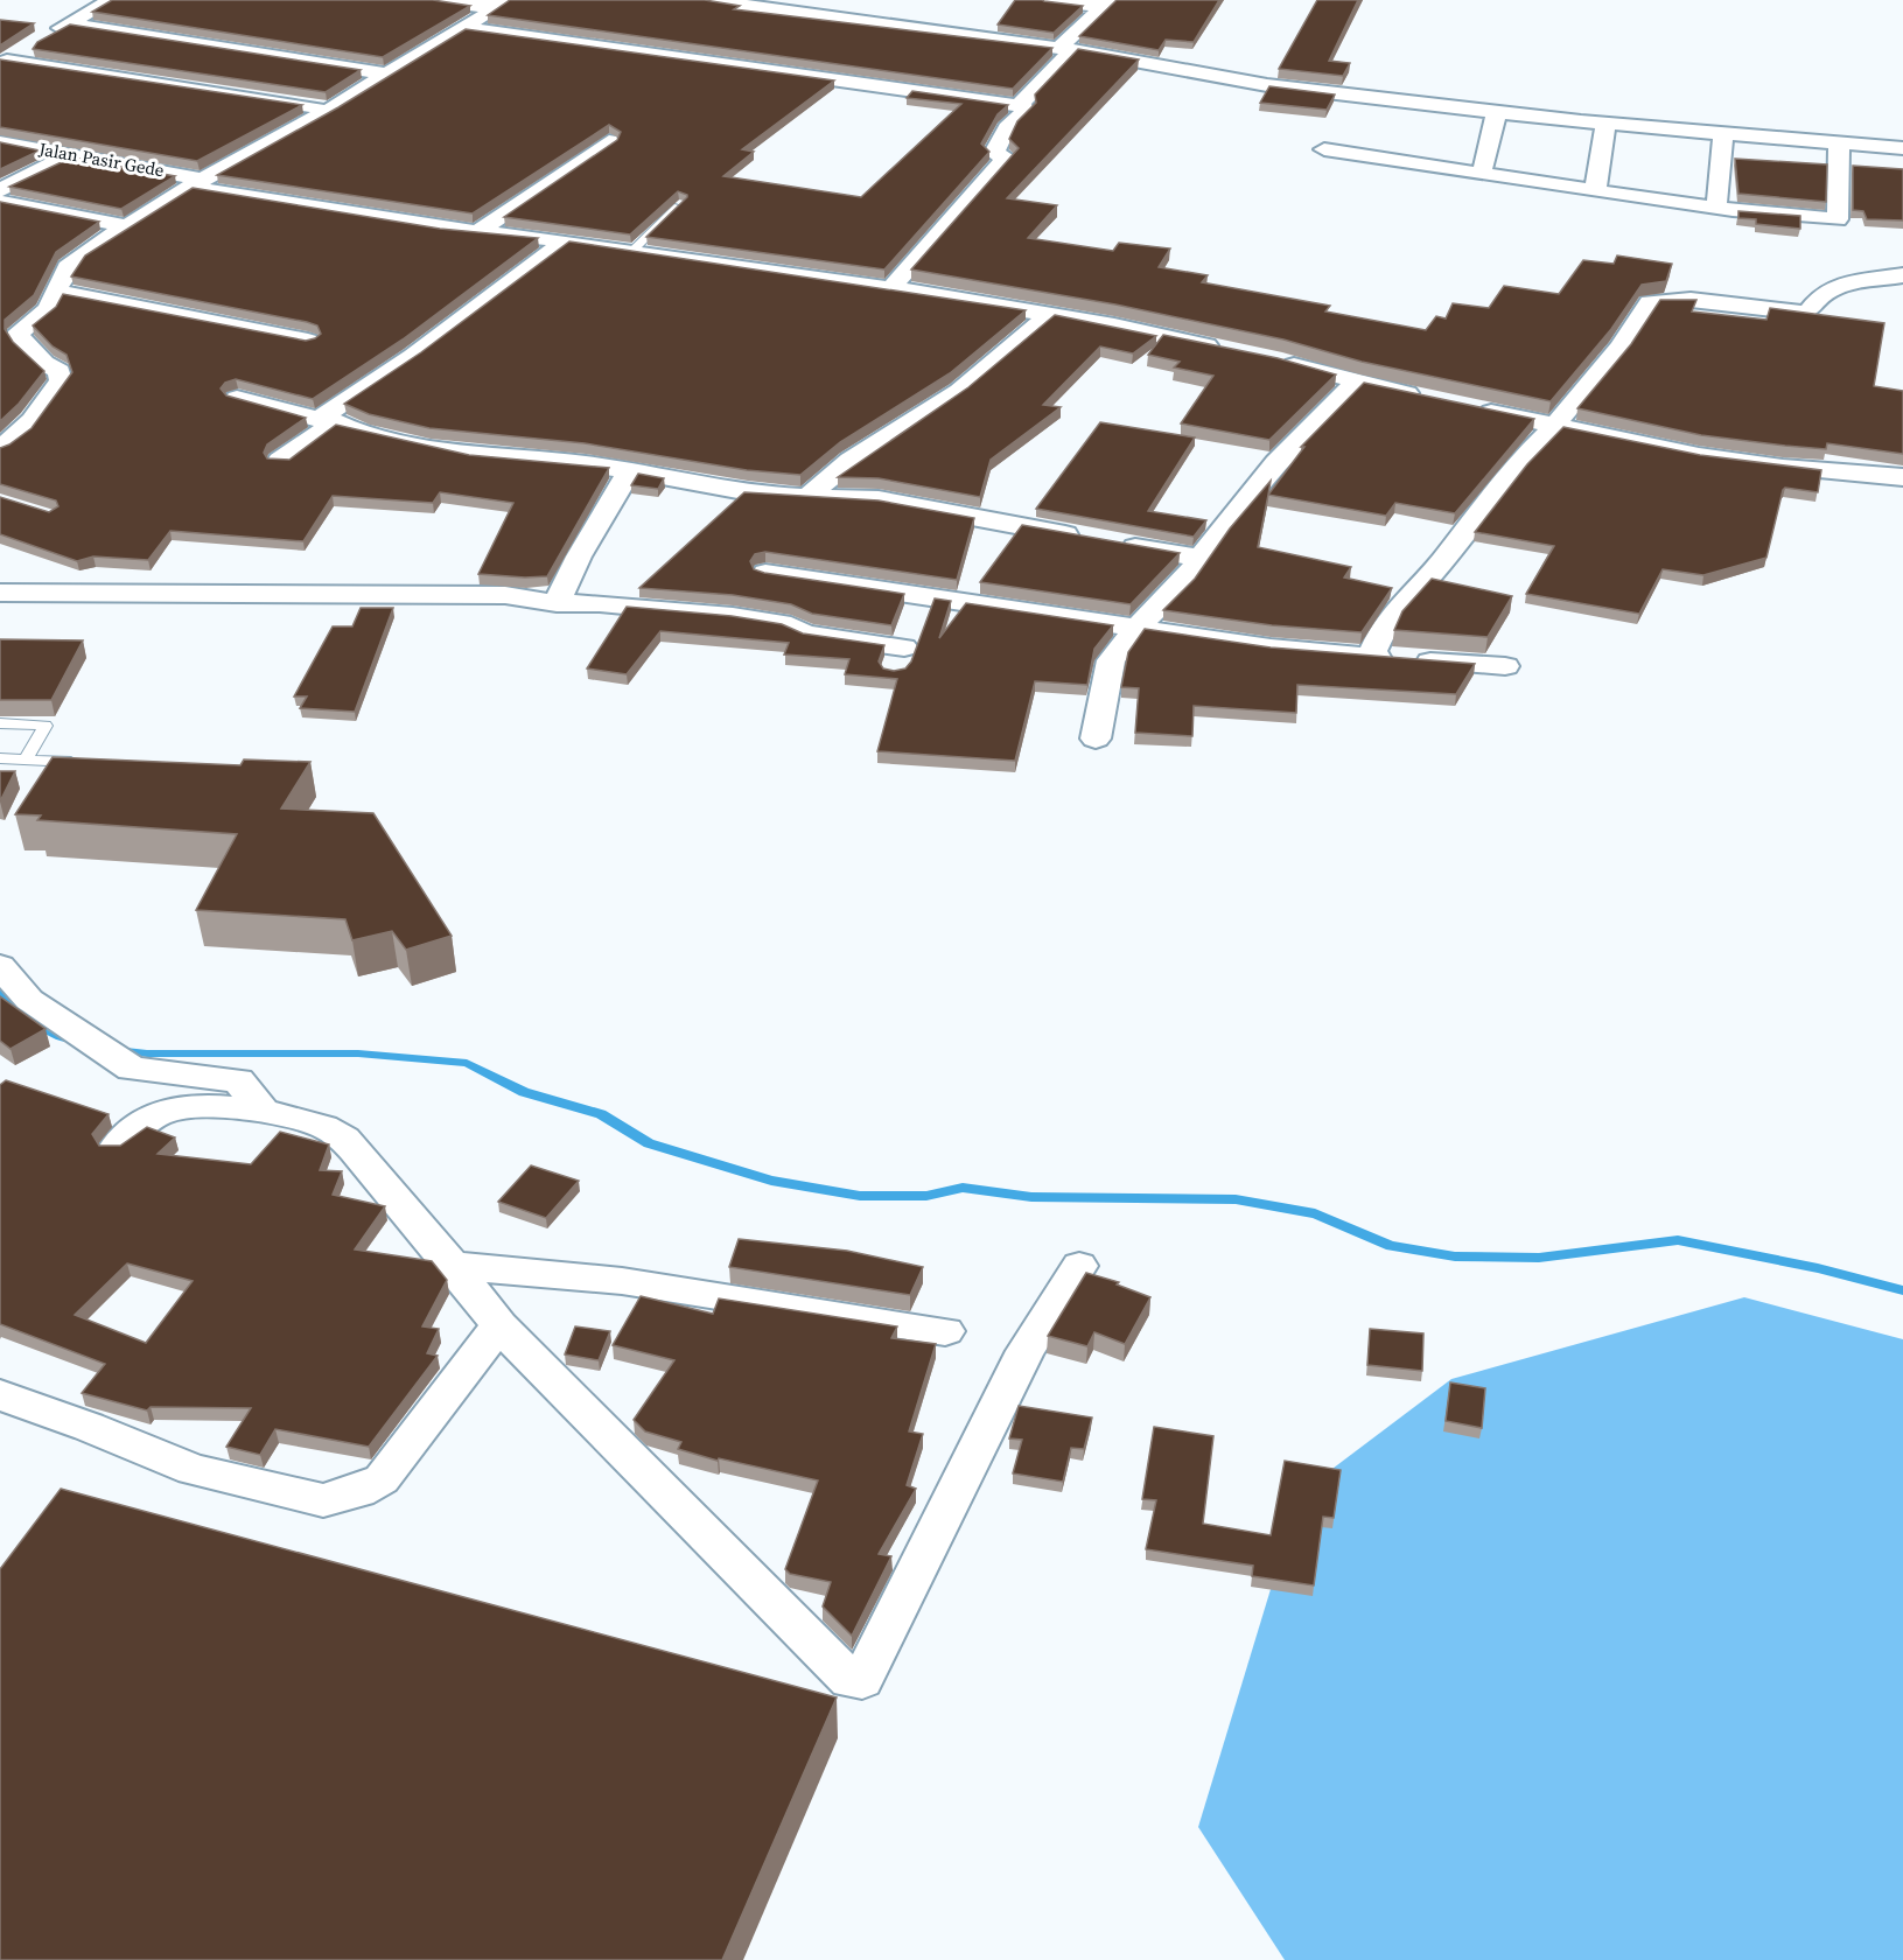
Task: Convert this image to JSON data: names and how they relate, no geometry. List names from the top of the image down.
{
  "streets": {
    "street": ["Jalan Pasir Gede"]
  }
}
